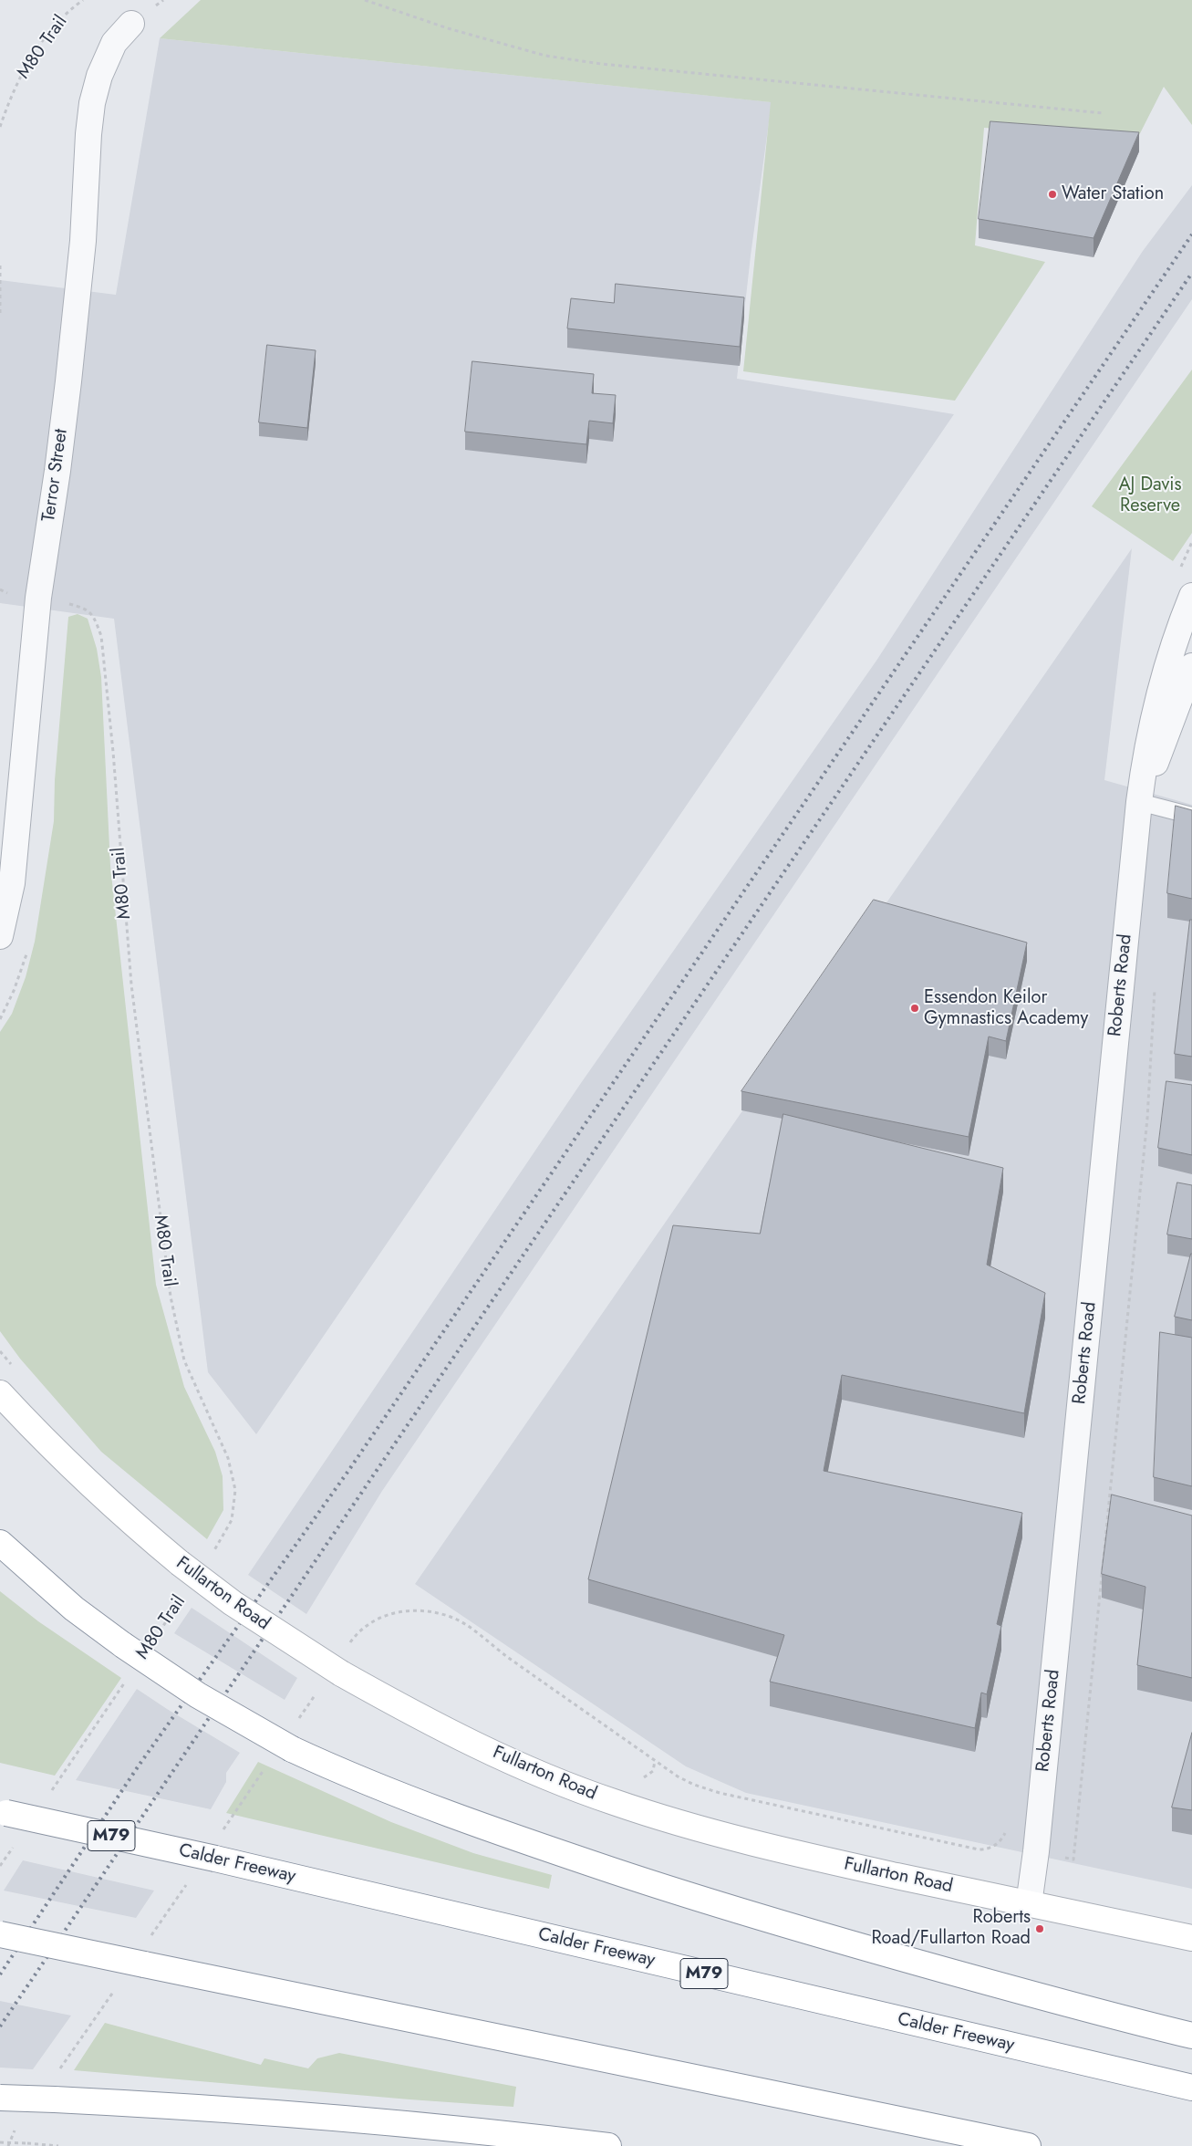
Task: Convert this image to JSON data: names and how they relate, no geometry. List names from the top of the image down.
{
  "streets": {
    "main road": ["Fullarton Road", "M79", "Calder Freeway"],
    "street": ["Terror Street", "Roberts Road"],
    "path": ["M80 Trail"]
  },
  "crossings": [
    ["M80 Trail", "Terror Street"],
    ["Roberts Road", "Fullarton Road"]
  ],
  "parks": ["AJ Davis Reserve"],
  "places": ["Water Station", "Essendon Keilor Gymnastics Academy", "Roberts Road/Fullarton Road"]
}
